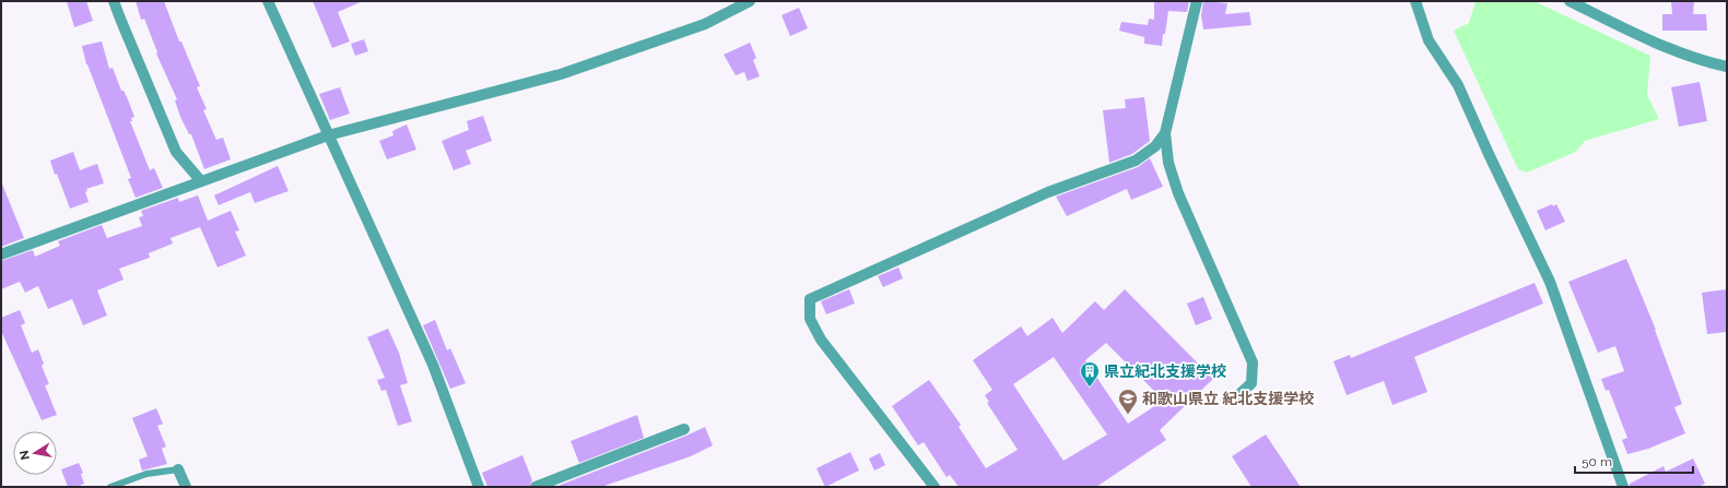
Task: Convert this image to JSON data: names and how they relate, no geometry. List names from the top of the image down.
{
  "places": {
    "building": ["県立紀北支援学校"],
    "school or university": ["和歌山県立 紀北支援学校"]
  },
  "scale_bar": "50 m",
  "north": "left"
}
